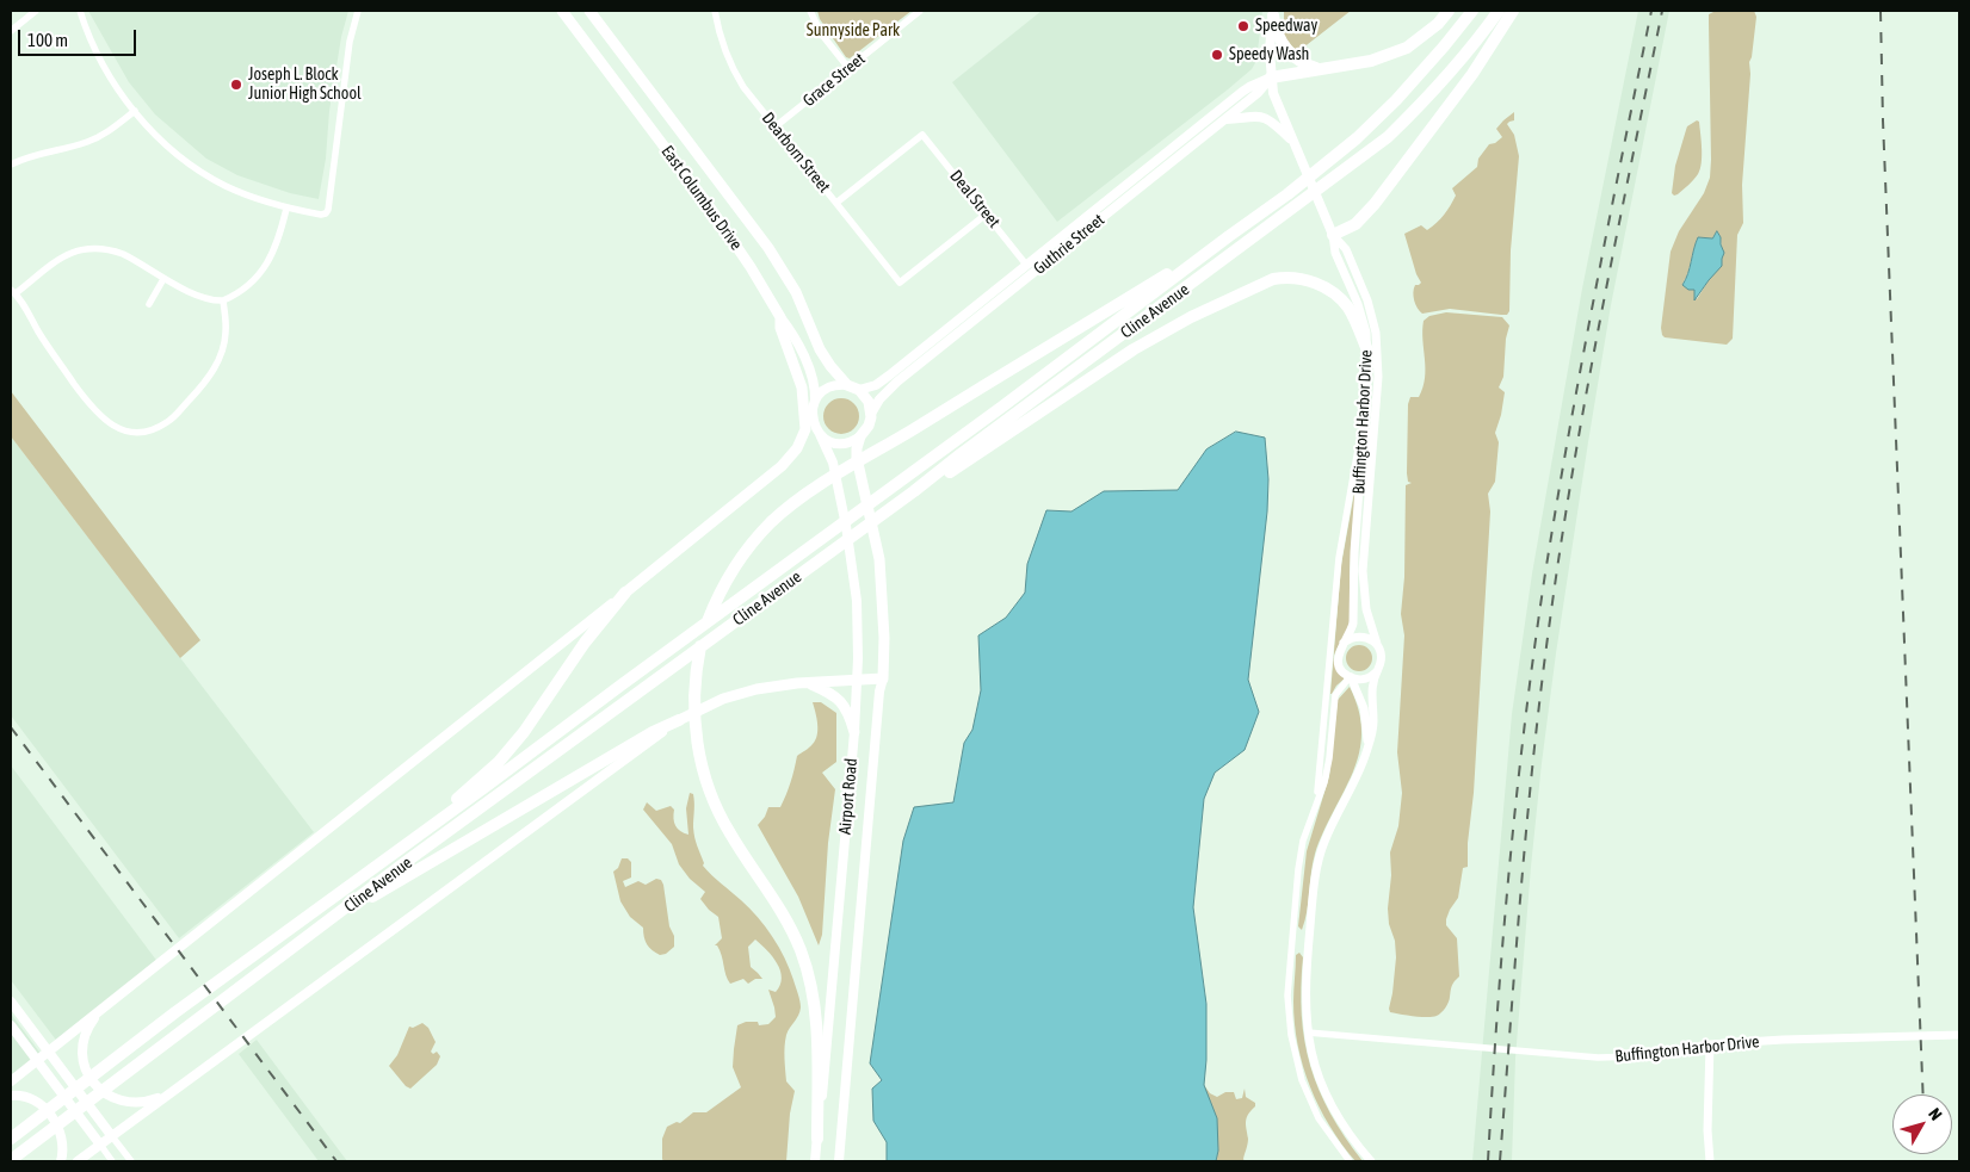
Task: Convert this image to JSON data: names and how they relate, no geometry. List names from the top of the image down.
{
  "streets": {
    "highway": ["Cline Avenue"],
    "main road": ["East Columbus Drive", "Guthrie Street", "Airport Road"],
    "street": [
      "Grace Street",
      "Dearborn Street",
      "Deal Street",
      "Buffington Harbor Drive"
    ]
  },
  "crossings": [
    ["Grace Street", "Dearborn Street"],
    ["Dearborn Street", "Deal Street"],
    ["East Columbus Drive", "Guthrie Street"],
    ["East Columbus Drive", "Airport Road"],
    ["Deal Street", "Guthrie Street"],
    ["Guthrie Street", "Airport Road"]
  ],
  "parks": ["Sunnyside Park"],
  "places": ["Speedway", "Speedy Wash", "Joseph L. Block Junior High School"],
  "scale_bar": "100 m",
  "north": "top right"
}
